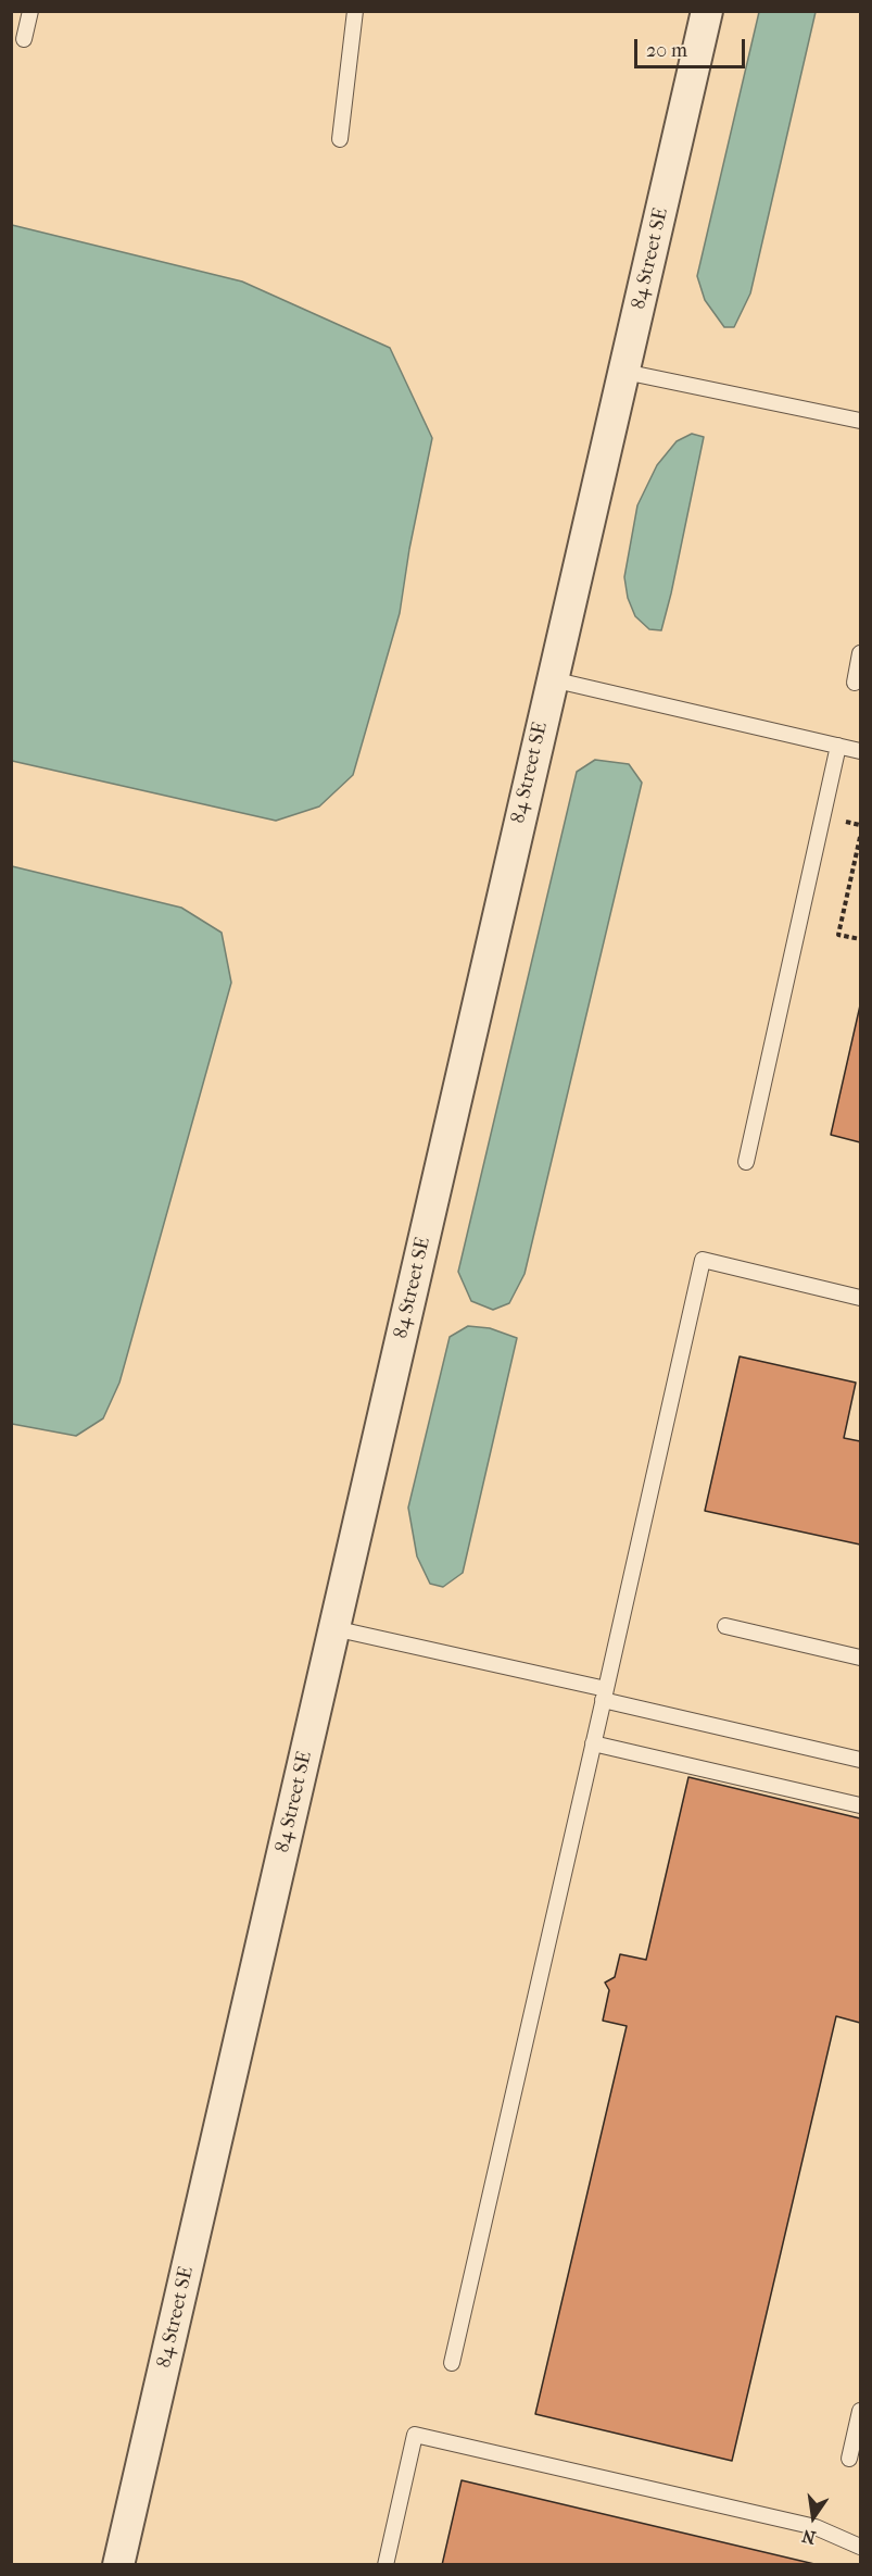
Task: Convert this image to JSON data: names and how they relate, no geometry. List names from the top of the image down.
{
  "streets": {
    "street": ["84 Street SE"]
  },
  "scale_bar": "20 m",
  "north": "bottom"
}
